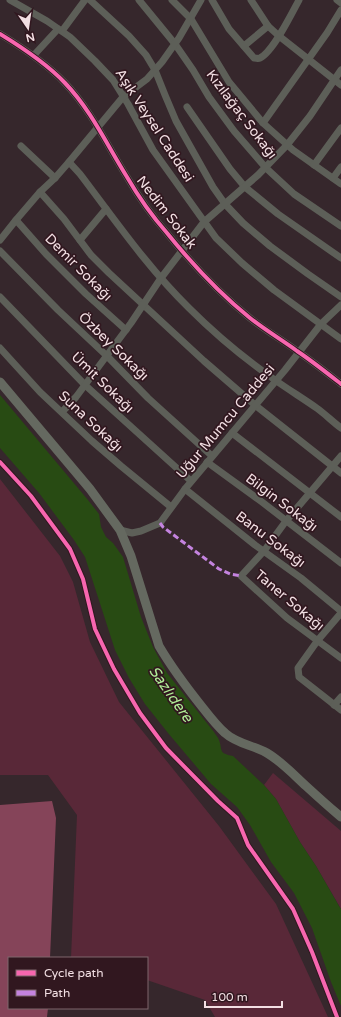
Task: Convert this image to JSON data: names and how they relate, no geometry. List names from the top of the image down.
{
  "streets": {
    "street": [
      "Kızılağaç Sokağı",
      "Aşık Veysel Caddesi",
      "Nedim Sokak",
      "Demir Sokağı",
      "Özbey Sokağı",
      "Ümit Sokağı",
      "Suna Sokağı",
      "Uğur Mumcu Caddesi",
      "Bilgin Sokağı",
      "Banu Sokağı",
      "Taner Sokağı"
    ]
  },
  "crossings": [
    ["Aşık Veysel Caddesi", "Uğur Mumcu Caddesi"],
    ["Nedim Sokak", "Uğur Mumcu Caddesi"],
    ["Özbey Sokağı", "Uğur Mumcu Caddesi"],
    ["Özbey Sokağı", "Bilgin Sokağı"],
    ["Ümit Sokağı", "Uğur Mumcu Caddesi"],
    ["Suna Sokağı", "Uğur Mumcu Caddesi"],
    ["Uğur Mumcu Caddesi", "Bilgin Sokağı"],
    ["Uğur Mumcu Caddesi", "Banu Sokağı"],
    ["Banu Sokağı", "Taner Sokağı"]
  ],
  "water": ["Sazlıdere"],
  "legend": ["Cycle path", "Path"],
  "scale_bar": "100 m",
  "north": "bottom"
}
